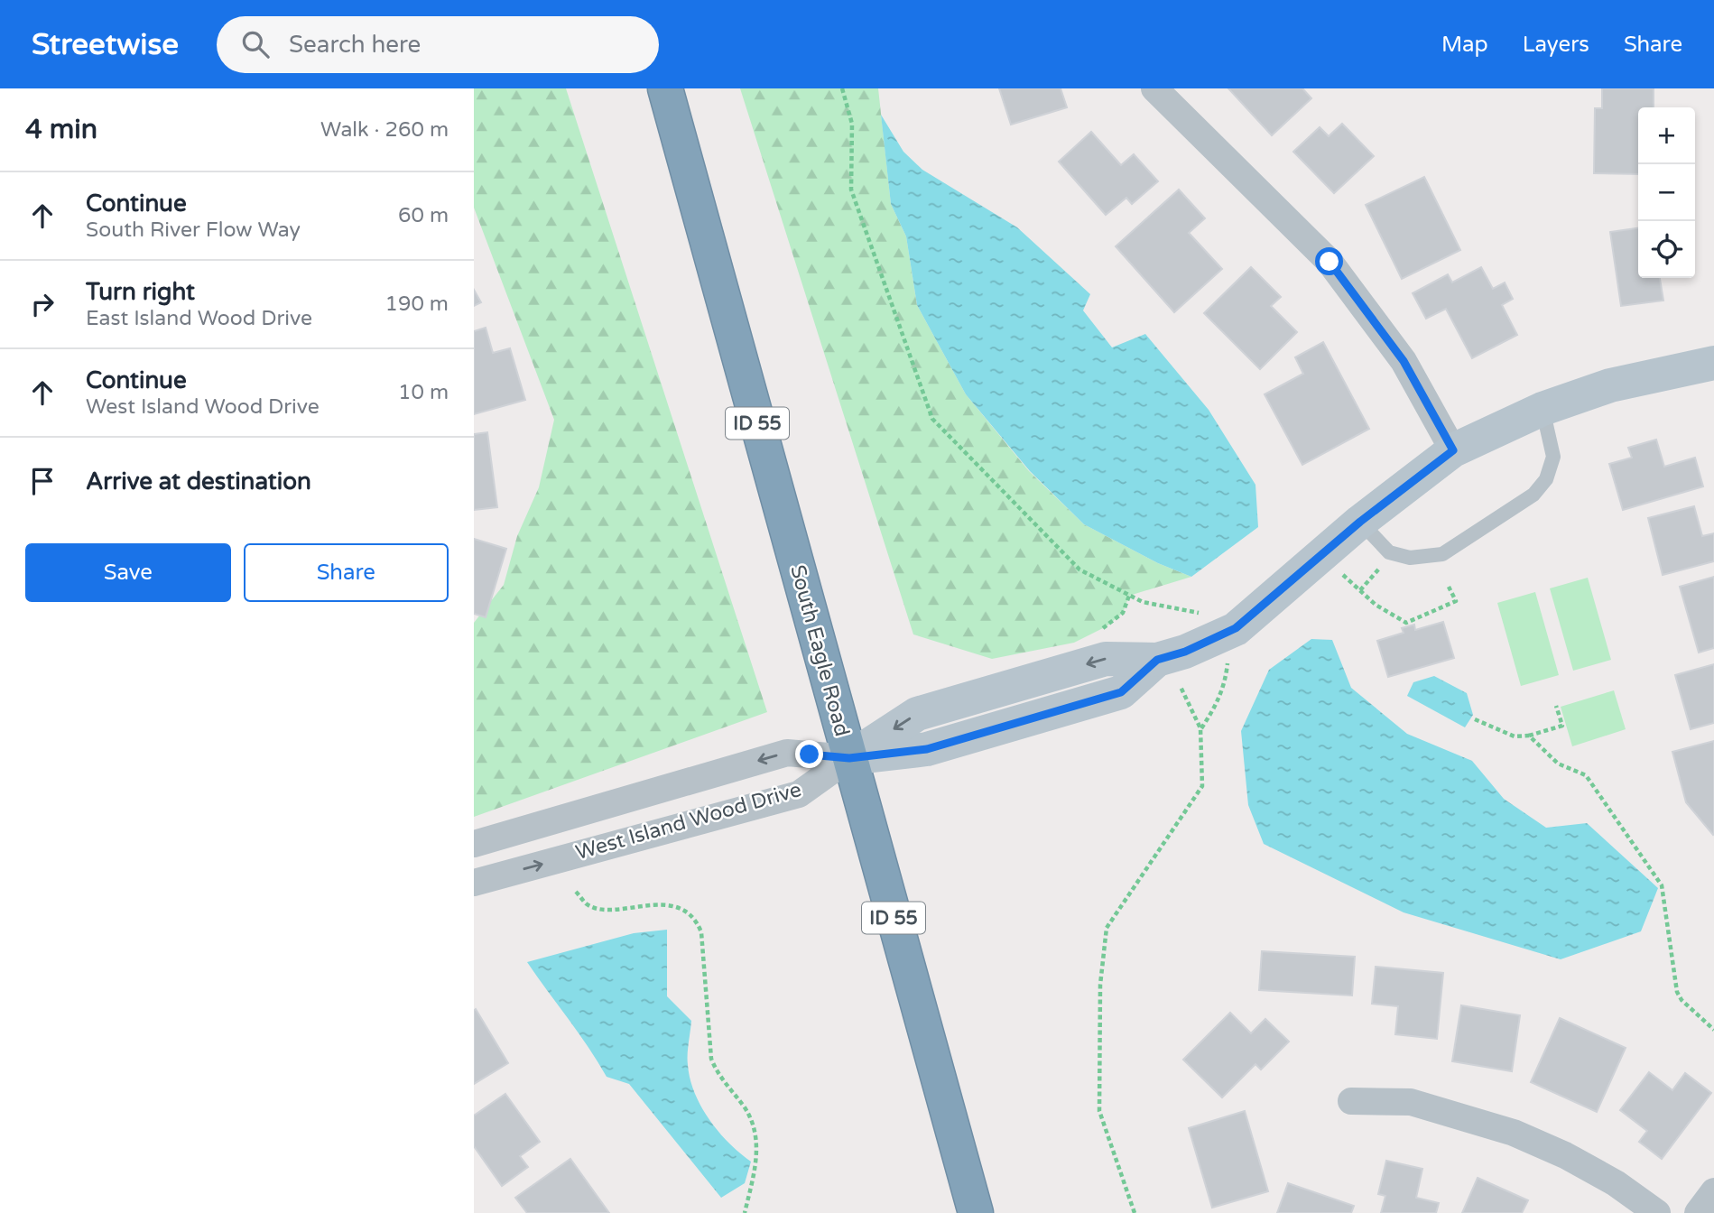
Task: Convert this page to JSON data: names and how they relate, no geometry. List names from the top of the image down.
{
  "streets": {
    "highway": ["ID 55", "South Eagle Road"],
    "street": ["West Island Wood Drive"]
  },
  "crossings": [
    ["South Eagle Road", "West Island Wood Drive"]
  ],
  "page": {
    "header": "Streetwise",
    "search": "Search here",
    "nav": ["Map", "Layers", "Share"],
    "heading": ["4 min", "Walk · 260 m"],
    "map_buttons": ["+", "−"],
    "list": [
      ["Continue", "South River Flow Way", "60 m"],
      ["Turn right", "East Island Wood Drive", "190 m"],
      ["Continue", "West Island Wood Drive", "10 m"],
      "Arrive at destination"
    ],
    "buttons": ["Save", "Share"]
  }
}
